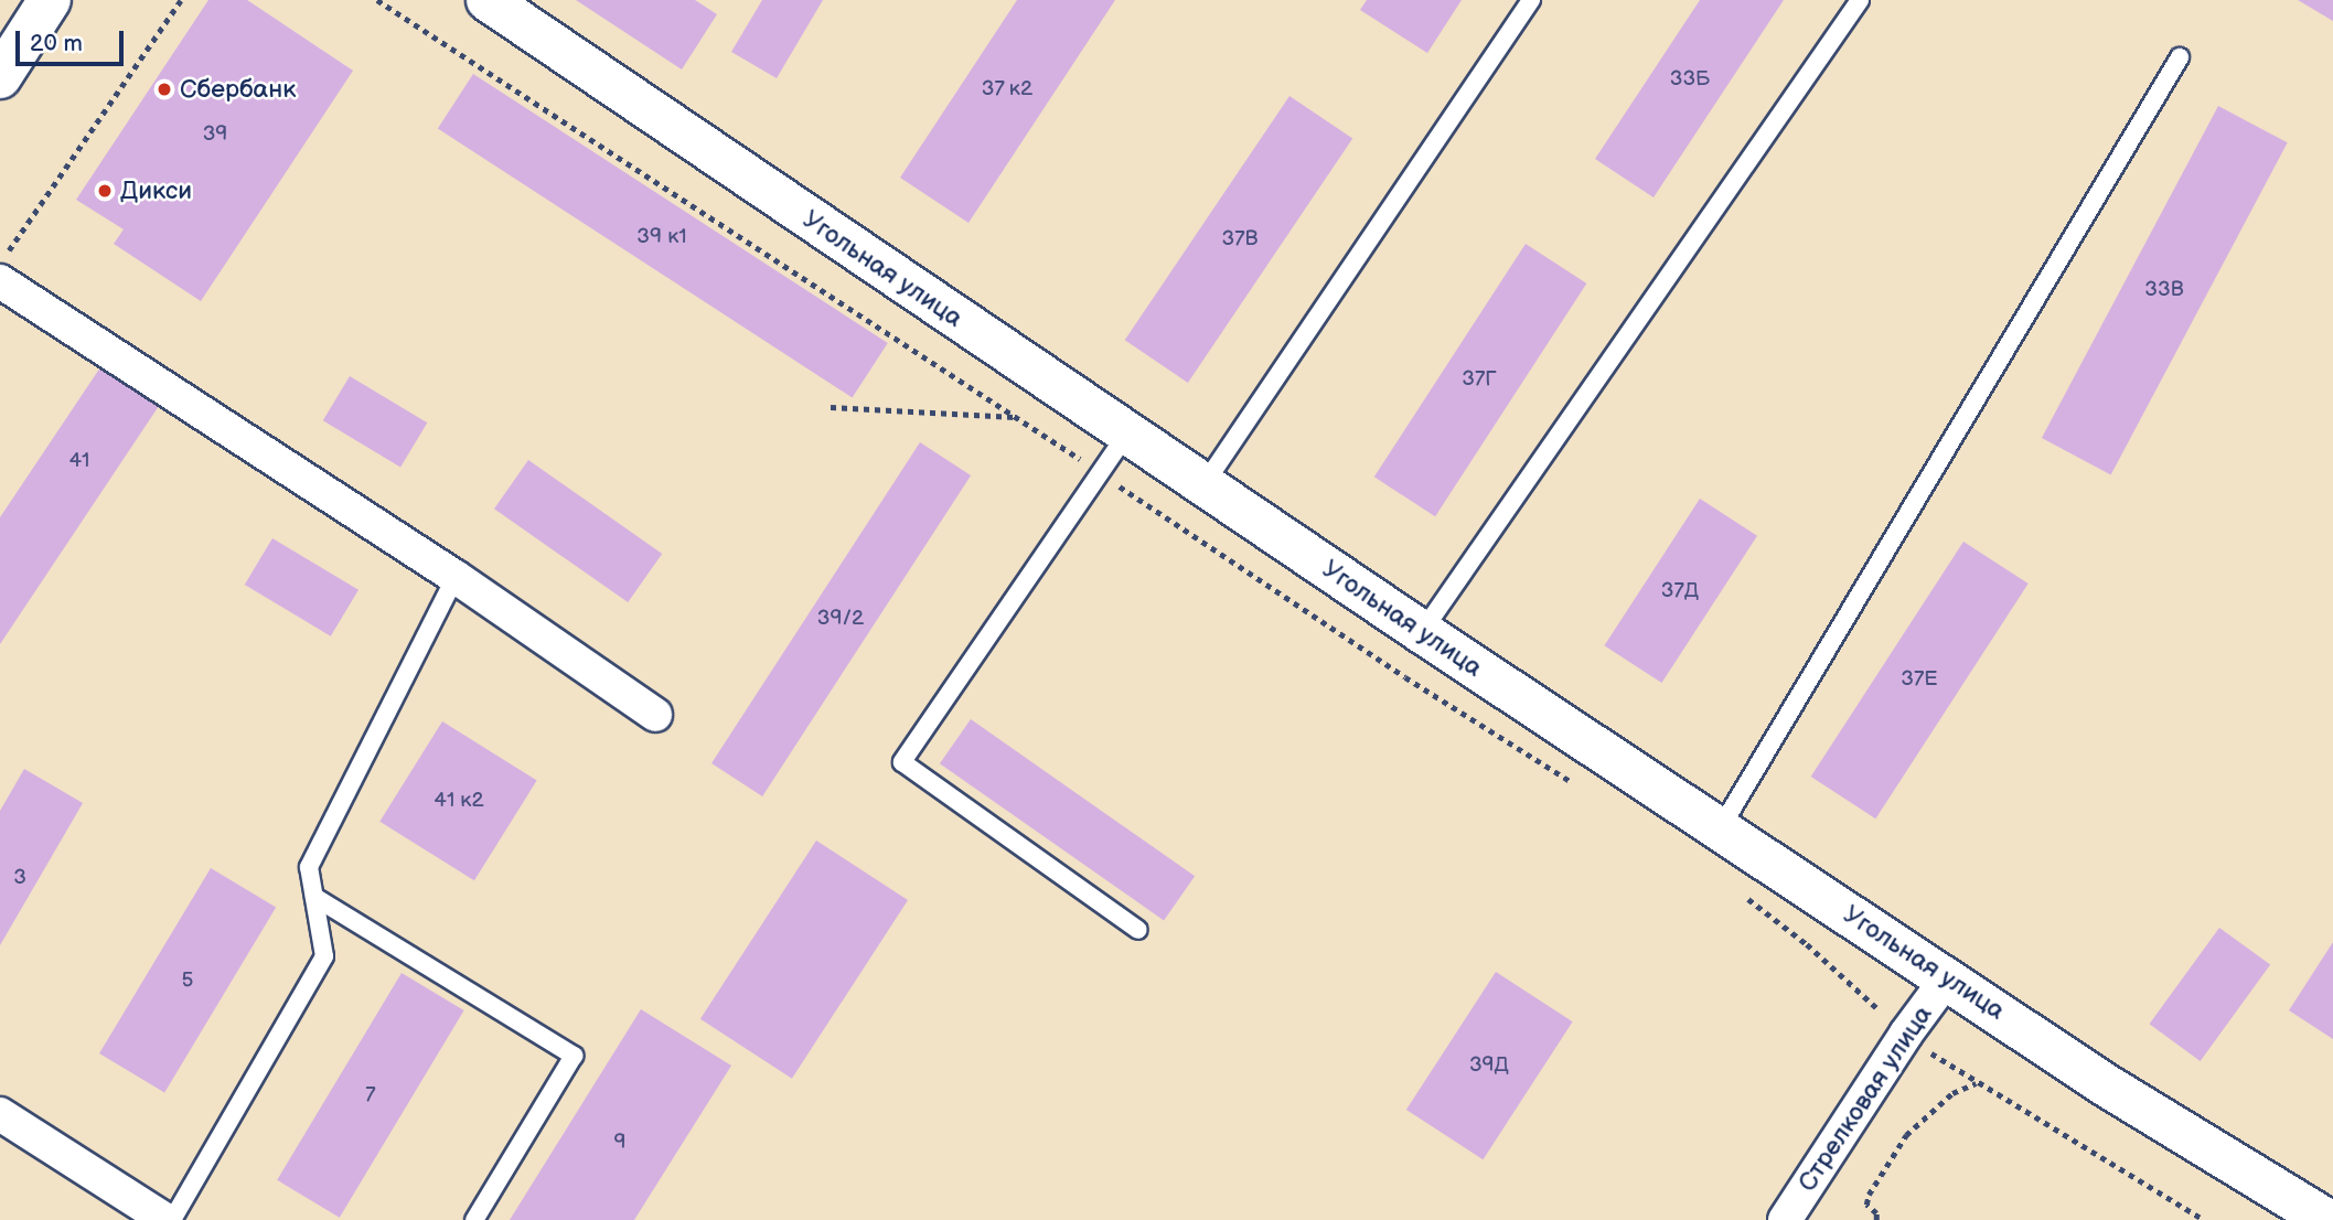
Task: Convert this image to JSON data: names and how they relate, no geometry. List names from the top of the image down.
{
  "streets": {
    "street": ["Угольная улица", "Стрелковая улица"]
  },
  "crossings": [
    ["Угольная улица", "Стрелковая улица"]
  ],
  "places": ["Сбербанк", "Дикси"],
  "house_numbers": [
    "33Б",
    "37 к2",
    "39",
    "39 к1",
    "37В",
    "33В",
    "37Г",
    "41",
    "37Д",
    "39/2",
    "37Е",
    "41 к2",
    "3",
    "5",
    "39Д",
    "7",
    "9"
  ],
  "scale_bar": "20 m"
}
